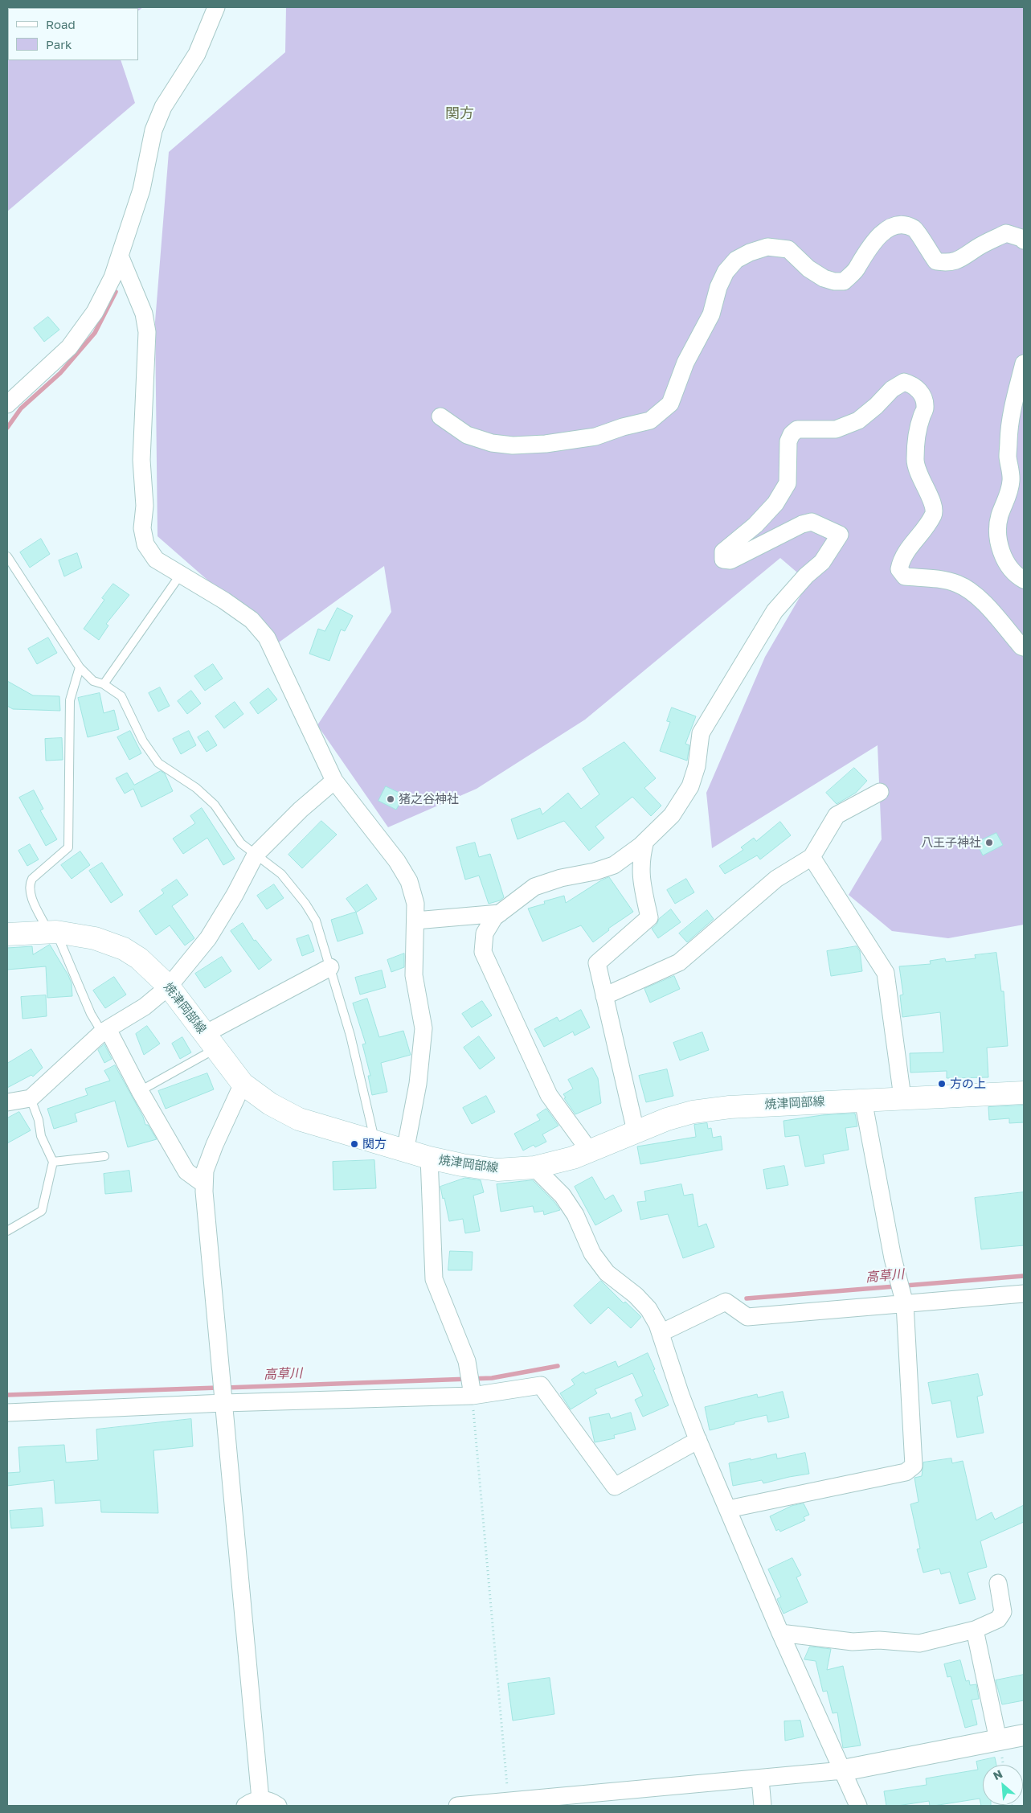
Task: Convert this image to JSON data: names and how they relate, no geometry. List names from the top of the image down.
{
  "streets": {
    "main road": ["焼津岡部線"]
  },
  "districts": ["関方"],
  "water": ["高草川"],
  "places": [
    "猪之谷神社",
    "八王子神社",
    "方の上",
    "関方"
  ],
  "legend": ["Road", "Park"],
  "north": "top left"
}
